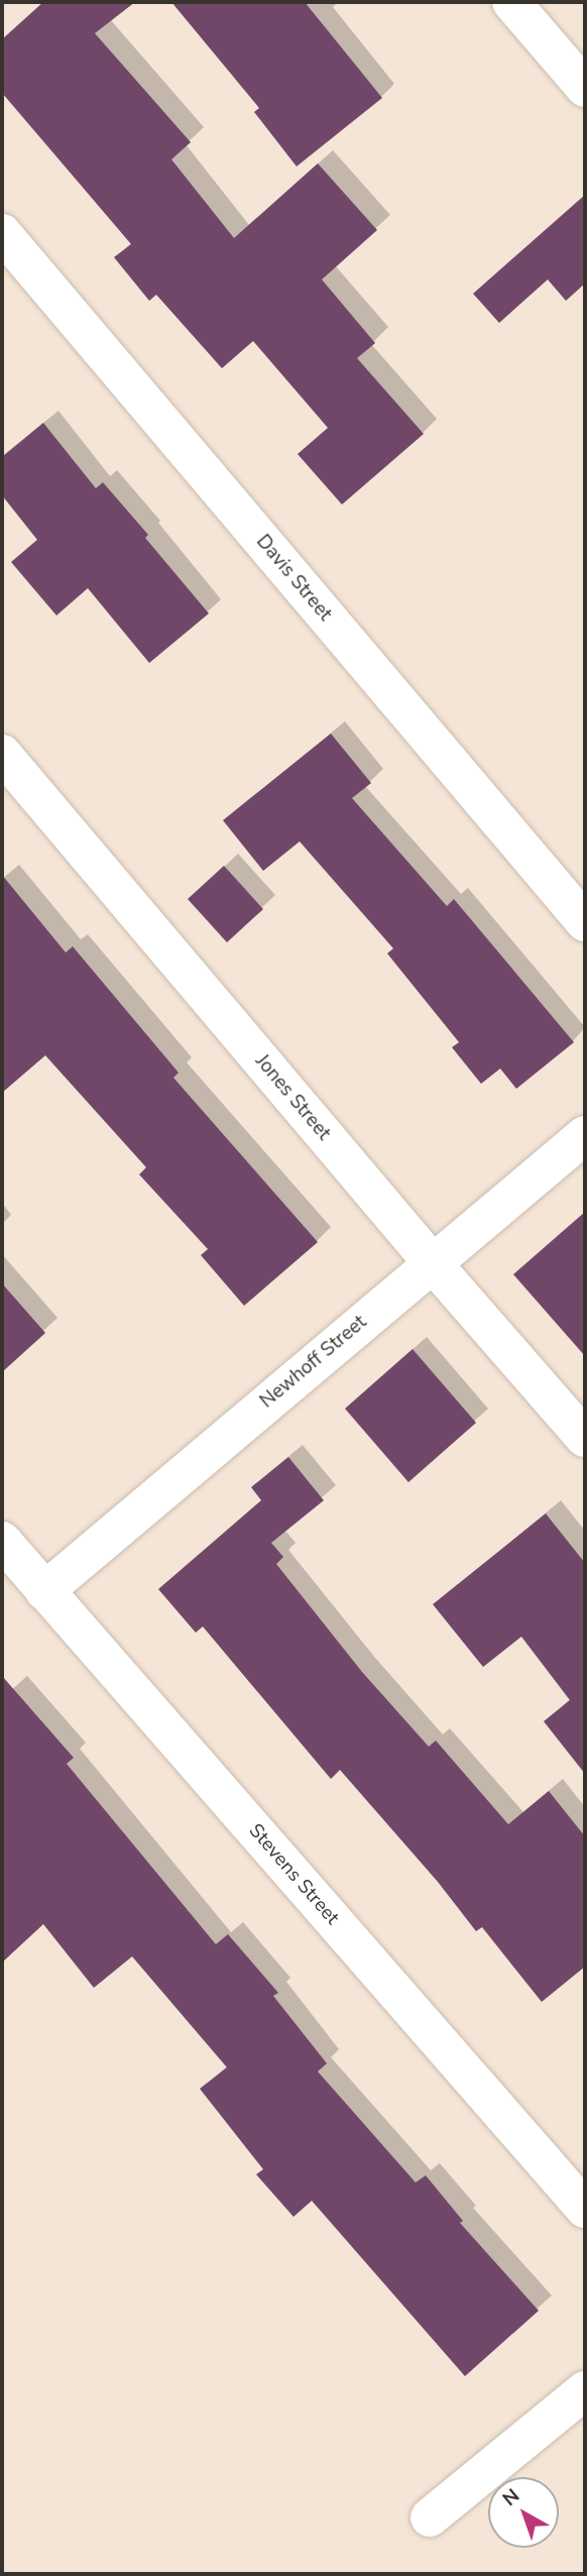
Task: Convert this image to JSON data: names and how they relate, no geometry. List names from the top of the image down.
{
  "streets": {
    "street": [
      "Davis Street",
      "Jones Street",
      "Newhoff Street",
      "Stevens Street"
    ]
  },
  "crossings": [
    ["Jones Street", "Newhoff Street"],
    ["Newhoff Street", "Stevens Street"]
  ],
  "north": "top left"
}
